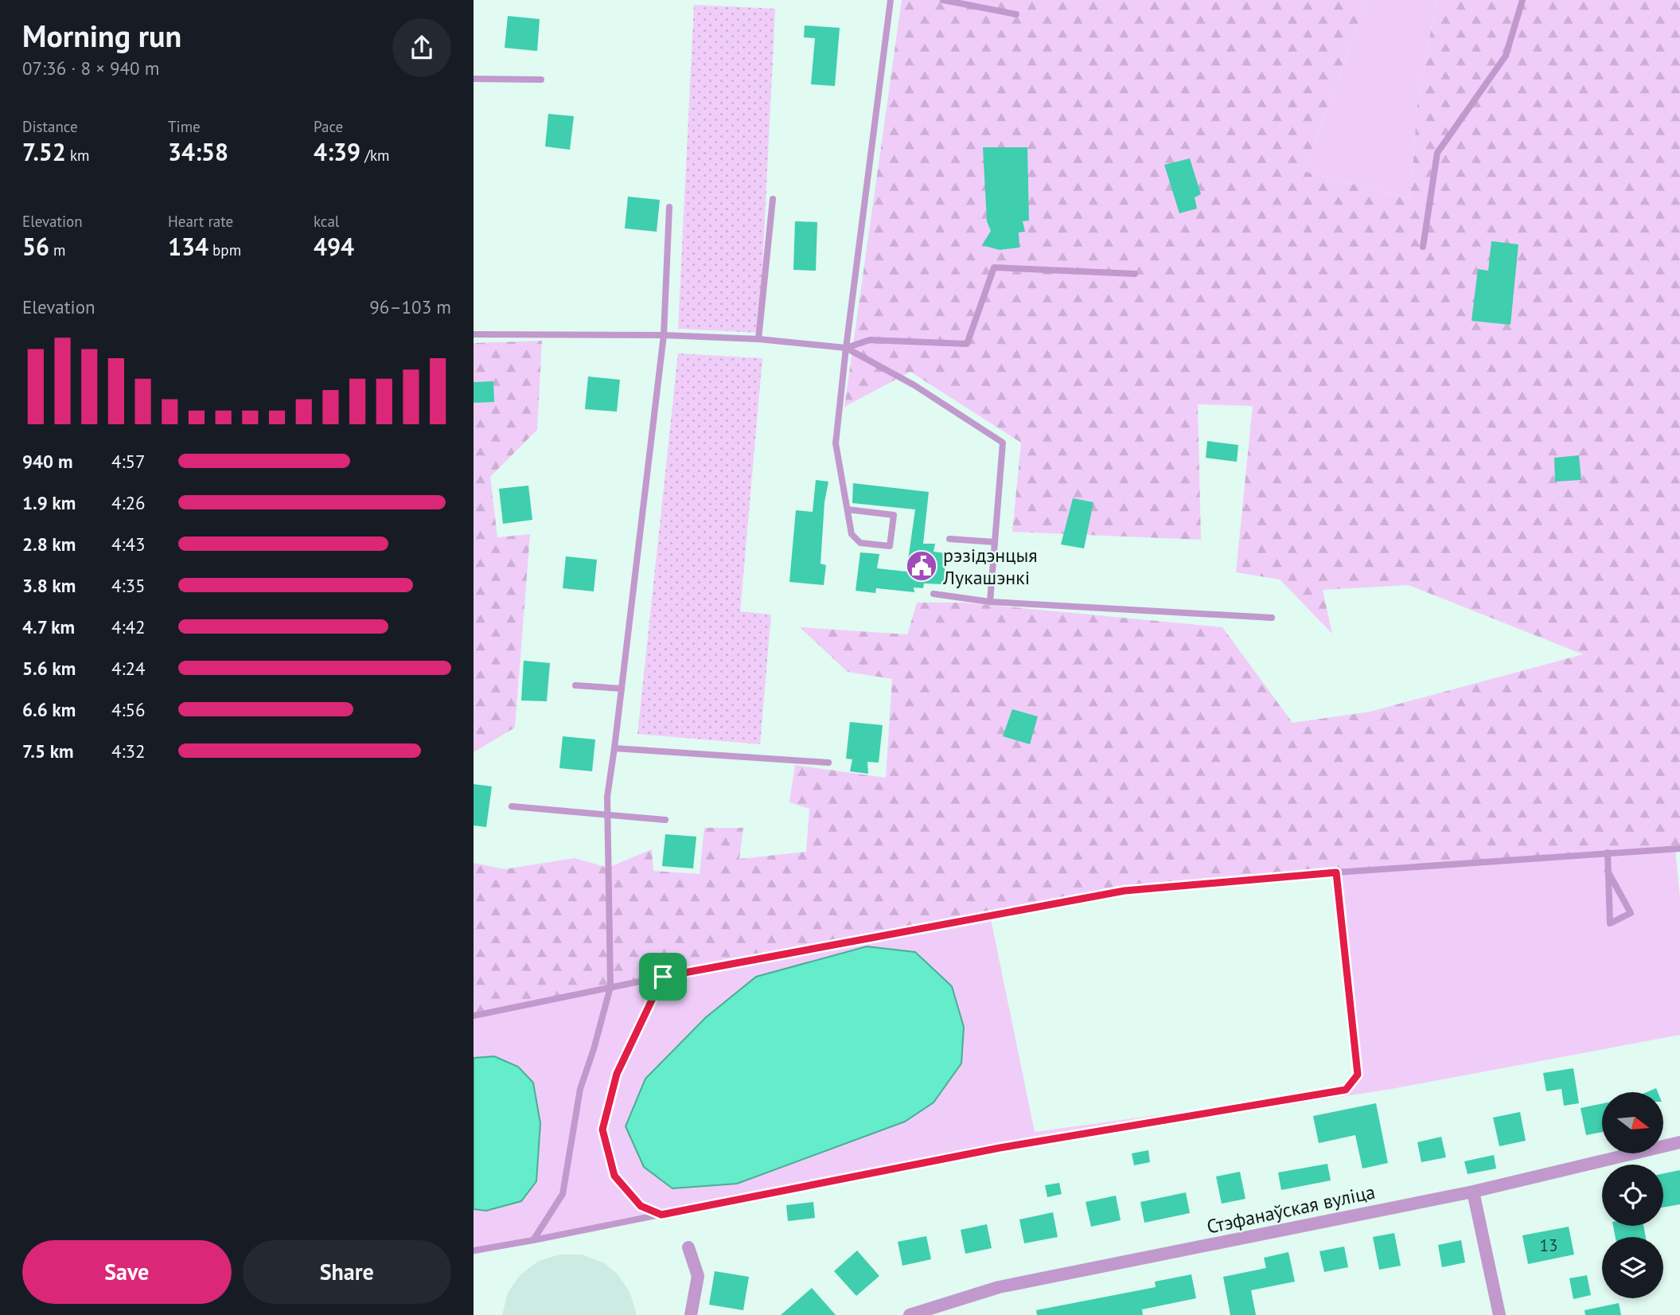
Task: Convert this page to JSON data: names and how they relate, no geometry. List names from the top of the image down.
{
  "streets": {
    "street": ["Стэфанаўская вуліца"]
  },
  "places": {
    "public building": ["рэзідэнцыя Лукашэнкі"]
  },
  "house_numbers": ["13"],
  "north": "right",
  "page": {
    "heading": ["Morning run", "07:36 · 8 × 940 m"],
    "stats": [
      ["Distance", "7.52 km"],
      ["Time", "34:58"],
      ["Pace", "4:39 /km"],
      ["Elevation", "56 m"],
      ["Heart rate", "134 bpm"],
      ["kcal", "494"]
    ],
    "chart": ["Elevation", "96–103 m"],
    "list": [
      {
        "name": "940 m",
        "note": "4:57"
      },
      {
        "name": "1.9 km",
        "note": "4:26"
      },
      {
        "name": "2.8 km",
        "note": "4:43"
      },
      {
        "name": "3.8 km",
        "note": "4:35"
      },
      {
        "name": "4.7 km",
        "note": "4:42"
      },
      {
        "name": "5.6 km",
        "note": "4:24"
      },
      {
        "name": "6.6 km",
        "note": "4:56"
      },
      {
        "name": "7.5 km",
        "note": "4:32"
      }
    ],
    "buttons": ["Save", "Share"]
  }
}
